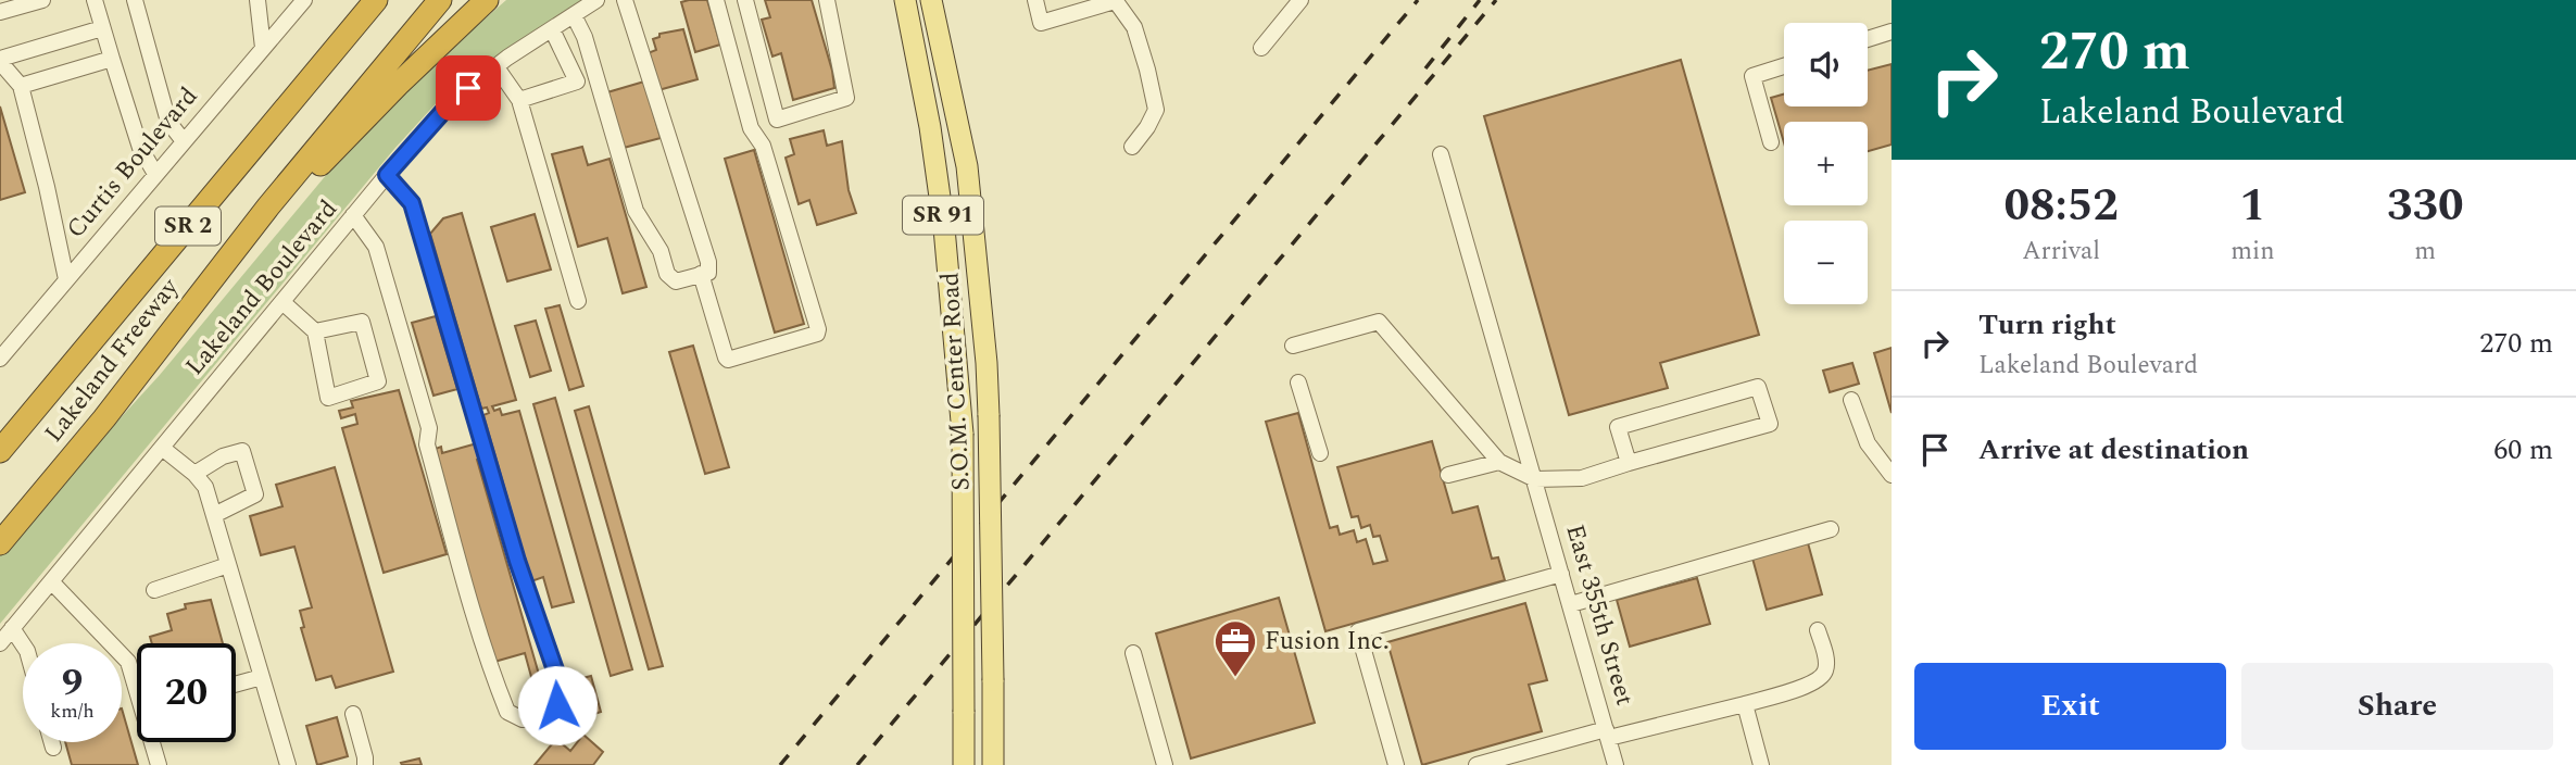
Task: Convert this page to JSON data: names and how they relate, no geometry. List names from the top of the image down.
{
  "streets": {
    "highway": ["SR 2", "Lakeland Freeway"],
    "main road": ["SR 91", "S.O.M. Center Road"],
    "street": ["Curtis Boulevard", "Lakeland Boulevard", "East 355th Street"]
  },
  "places": {
    "office": ["Fusion Inc."]
  },
  "page": {
    "turn": ["270 m", "Lakeland Boulevard"],
    "map_buttons": ["+", "−"],
    "eta": [
      "08:52",
      "Arrival",
      "1",
      "min",
      "330",
      "m"
    ],
    "list": [
      {
        "name": "Turn right",
        "note": "Lakeland Boulevard",
        "value": "270 m"
      },
      {
        "name": "Arrive at destination",
        "value": "60 m"
      }
    ],
    "speed": "9 km/h",
    "limit": "20",
    "buttons": ["Exit", "Share"]
  }
}
